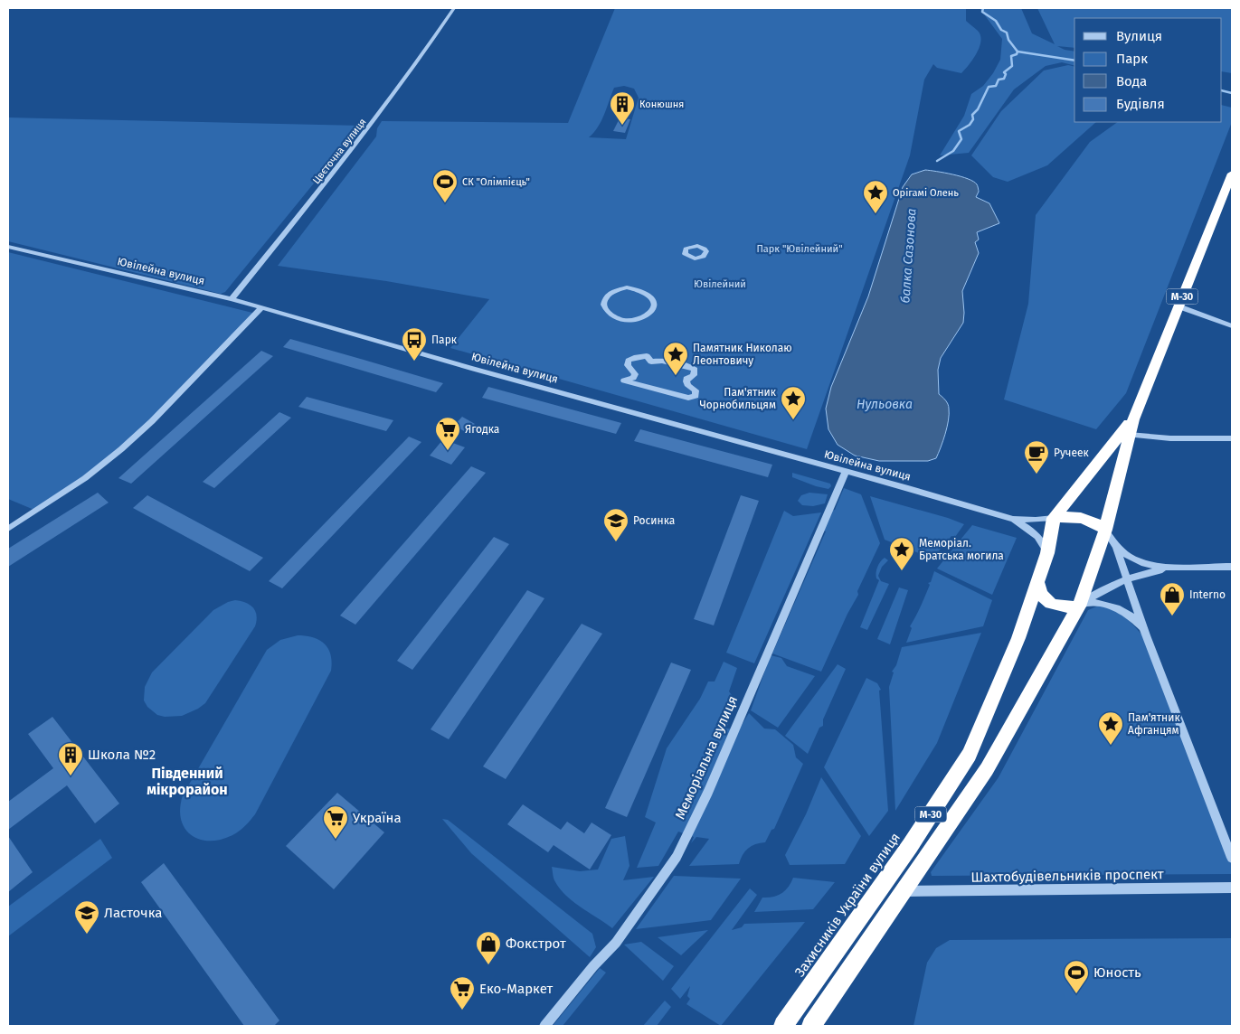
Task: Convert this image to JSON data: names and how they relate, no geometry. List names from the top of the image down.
{
  "streets": {
    "highway": ["М-30", "Захисників України вулиця"],
    "street": [
      "Цвєточна вулиця",
      "Ювілейна вулиця",
      "Меморіальна вулиця",
      "Шахтобудівельників проспект"
    ]
  },
  "crossings": [
    ["Цвєточна вулиця", "Ювілейна вулиця"],
    ["Ювілейна вулиця", "М-30"],
    ["Ювілейна вулиця", "Меморіальна вулиця"],
    ["М-30", "Шахтобудівельників проспект"],
    ["М-30", "Захисників України вулиця"]
  ],
  "districts": ["Південний мікрорайон"],
  "water": ["балка Сазонова", "Нульовка"],
  "parks": ["Парк \"Ювілейний\"", "Ювілейний"],
  "places": {
    "building": ["Конюшня", "Школа №2"],
    "sports": ["СК \"Олімпієць\"", "Юность"],
    "place": [
      "Орігамі Олень",
      "Памятник Николаю Леонтовичу",
      "Пам'ятник Чорнобильцям",
      "Меморіал. Братська могила",
      "Пам'ятник Афганцям"
    ],
    "bus stop": ["Парк"],
    "supermarket": ["Ягодка", "Україна", "Еко-Маркет"],
    "cafe": ["Ручеек"],
    "school or university": ["Росинка", "Ласточка"],
    "shop": ["Interno", "Фокстрот"]
  },
  "legend": [
    "Вулиця",
    "Парк",
    "Вода",
    "Будівля"
  ]
}
